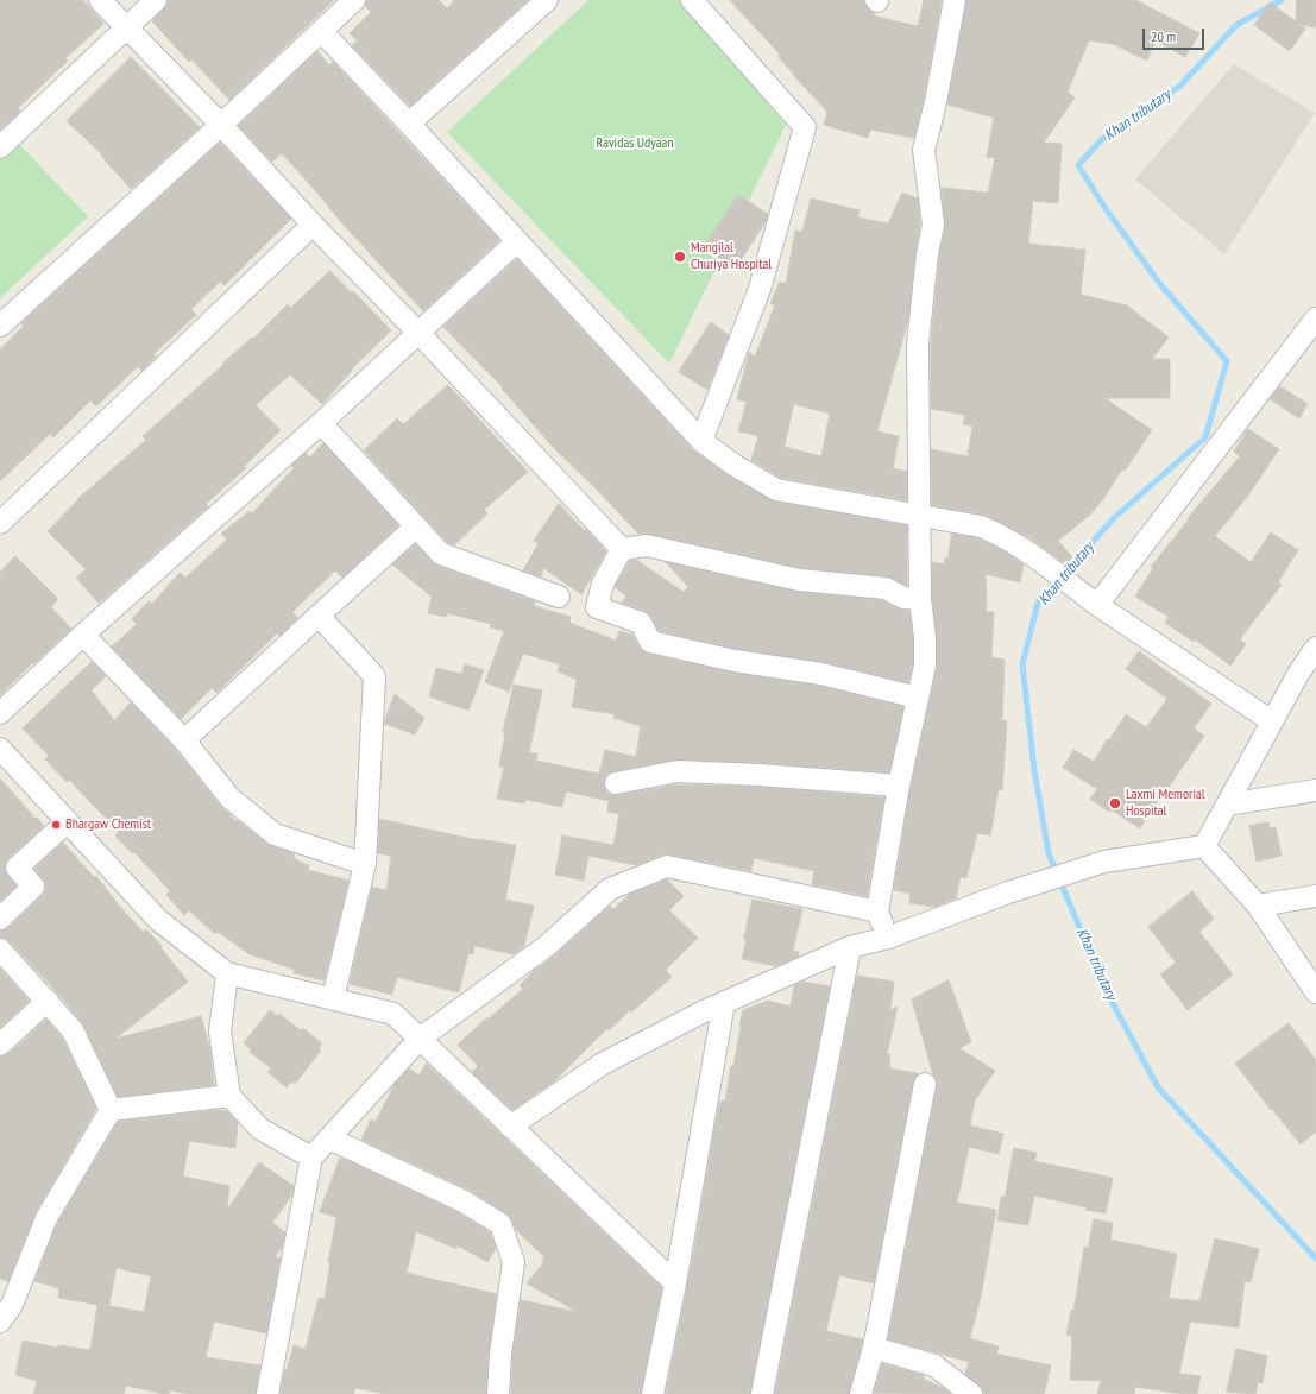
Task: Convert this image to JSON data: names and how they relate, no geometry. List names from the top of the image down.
{
  "water": ["Khan tributary"],
  "parks": ["Ravidas Udyaan"],
  "places": ["Mangilal Churiya Hospital", "Laxmi Memorial Hospital", "Bhargaw Chemist"],
  "scale_bar": "20 m"
}
